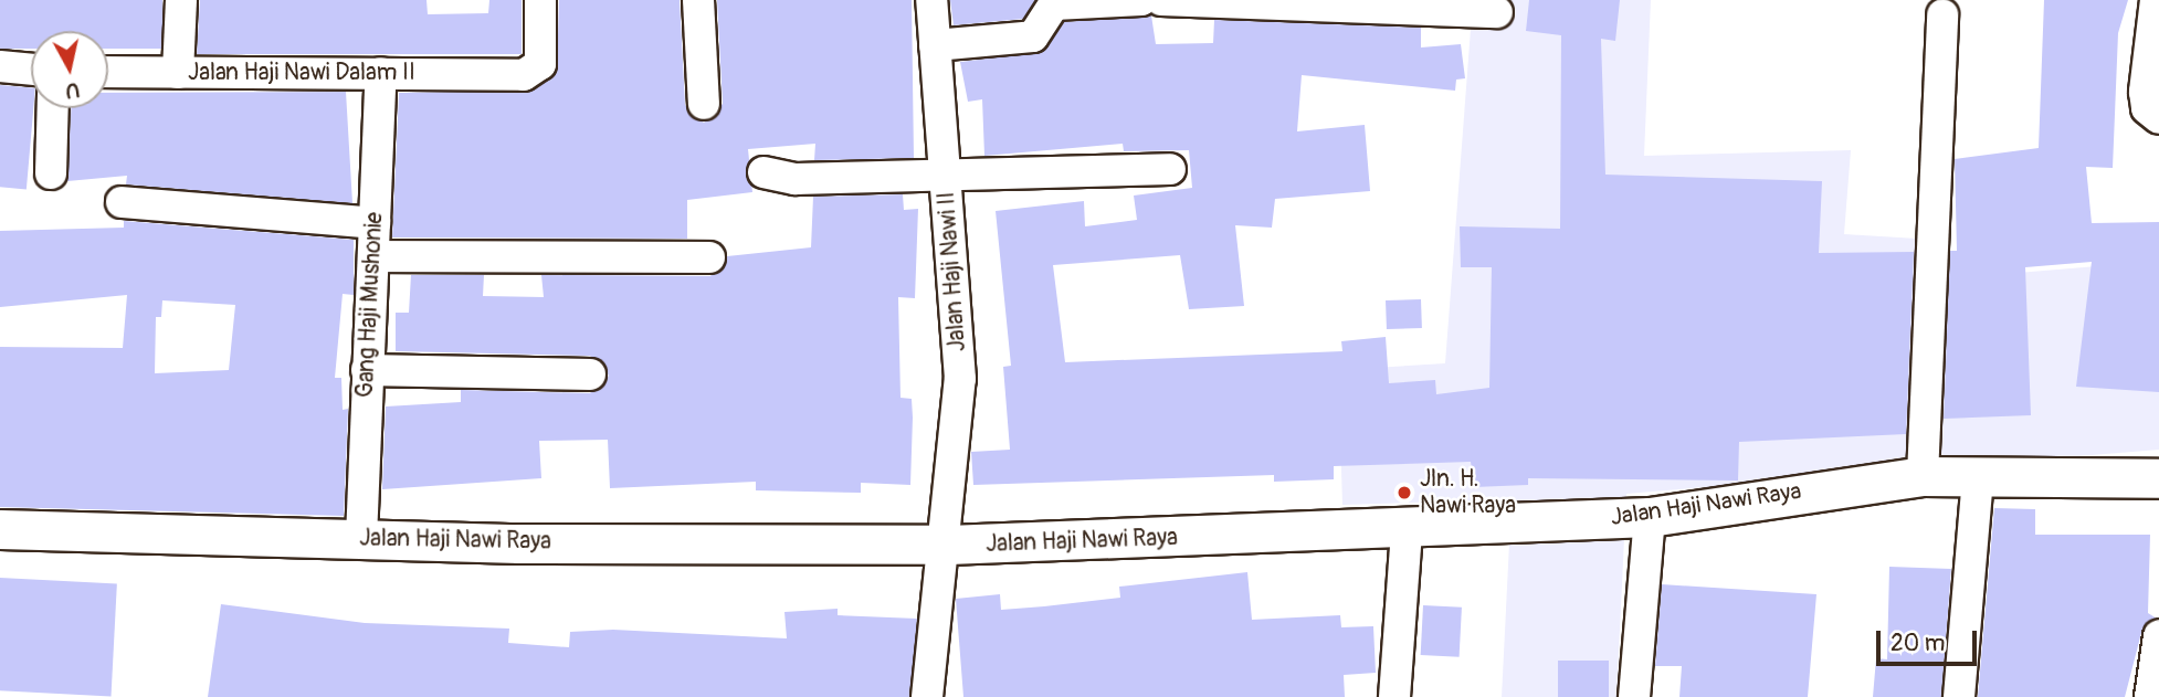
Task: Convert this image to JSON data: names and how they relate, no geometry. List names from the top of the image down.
{
  "streets": {
    "street": [
      "Jalan Haji Nawi Dalam II",
      "Jalan Haji Nawi II",
      "Gang Haji Mushonie",
      "Jalan Haji Nawi Raya"
    ]
  },
  "crossings": [
    ["Jalan Haji Nawi Dalam II", "Gang Haji Mushonie"],
    ["Jalan Haji Nawi II", "Jalan Haji Nawi Raya"],
    ["Gang Haji Mushonie", "Jalan Haji Nawi Raya"]
  ],
  "places": ["Jln. H. Nawi Raya"],
  "scale_bar": "20 m",
  "north": "bottom"
}
